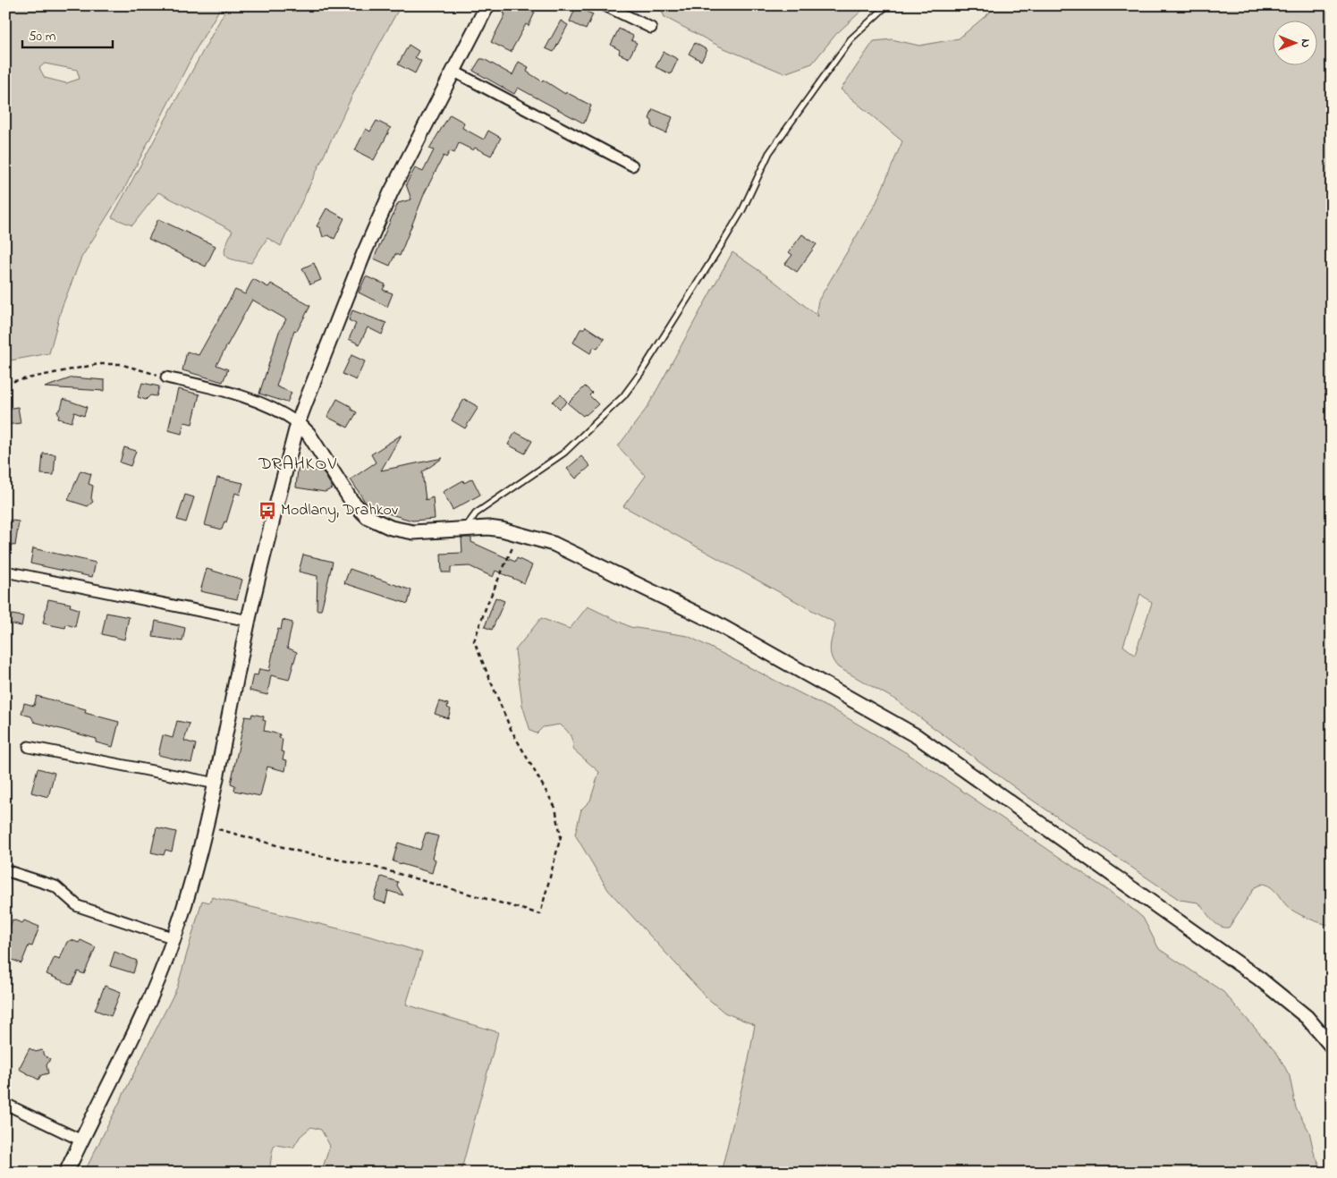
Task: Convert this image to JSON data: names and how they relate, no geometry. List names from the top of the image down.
{
  "districts": ["DRAHKOV"],
  "places": {
    "bus stop": ["Modlany, Drahkov"]
  },
  "scale_bar": "50 m",
  "north": "right"
}
